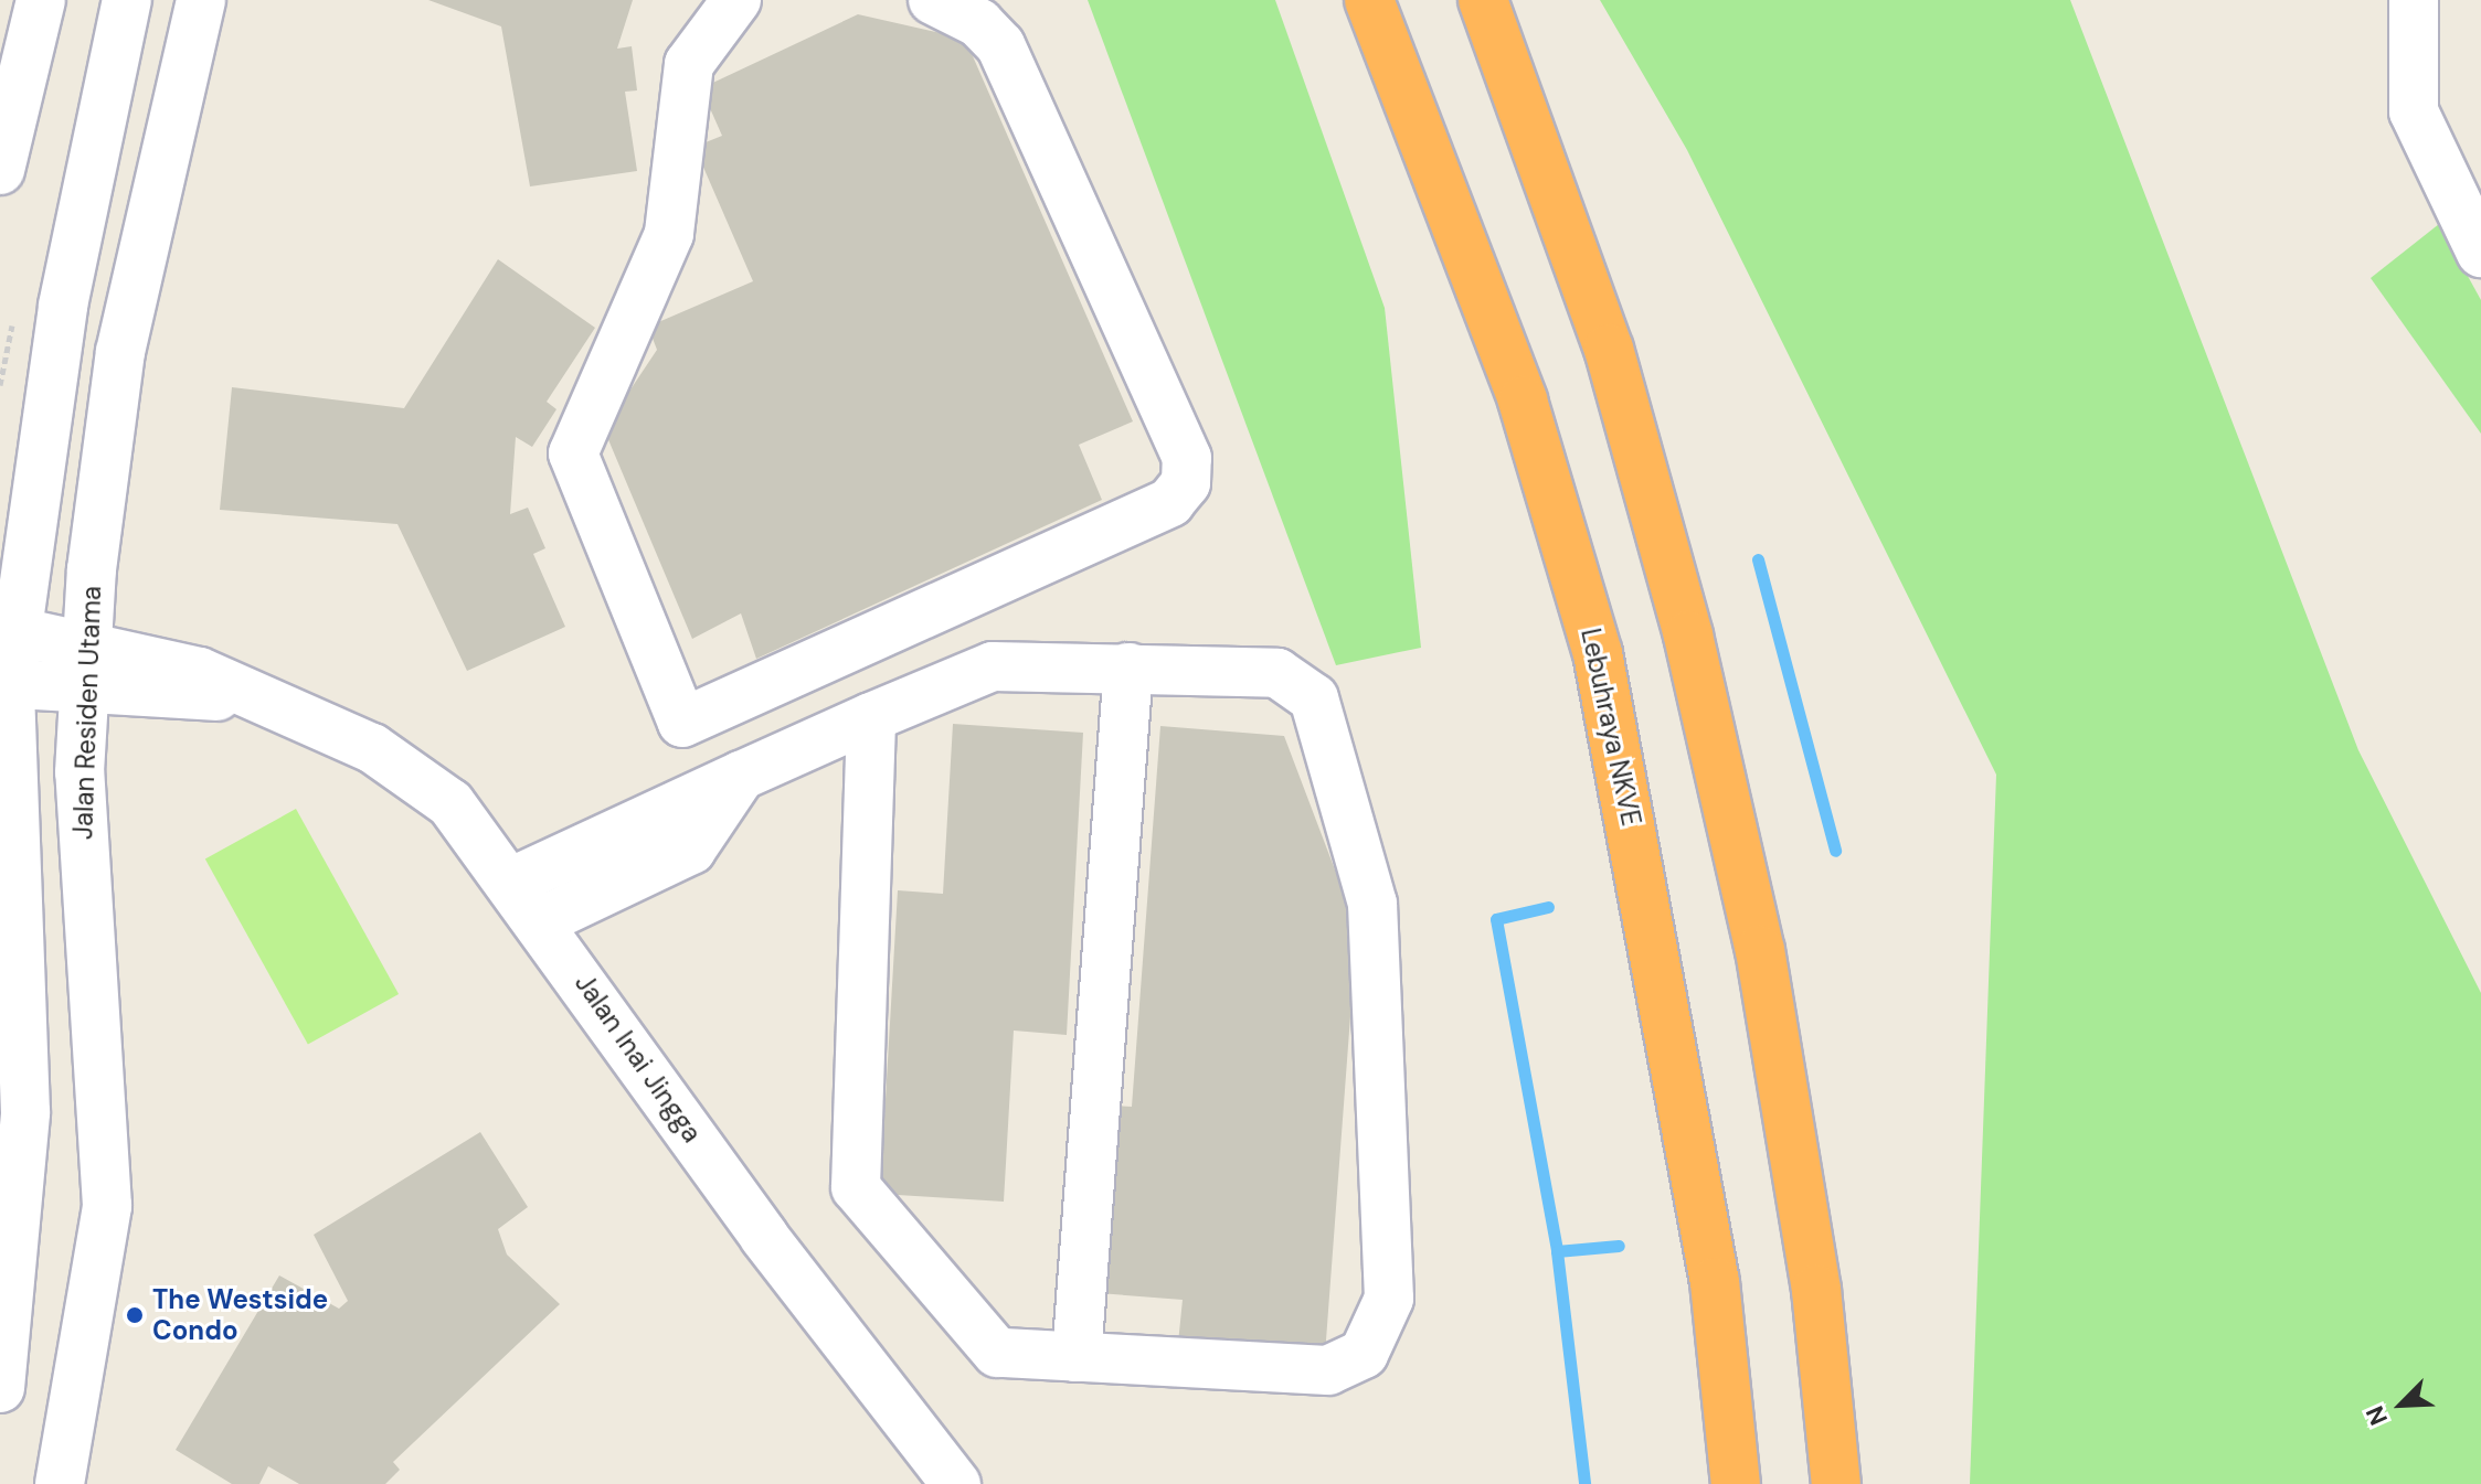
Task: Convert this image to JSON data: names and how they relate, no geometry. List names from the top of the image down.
{
  "streets": {
    "highway": ["Lebuhraya NKVE"],
    "street": ["Jalan Residen Utama", "Jalan Inai Jingga"]
  },
  "crossings": [
    ["Jalan Residen Utama", "Jalan Inai Jingga"]
  ],
  "places": ["The Westside Condo"],
  "north": "bottom left"
}
